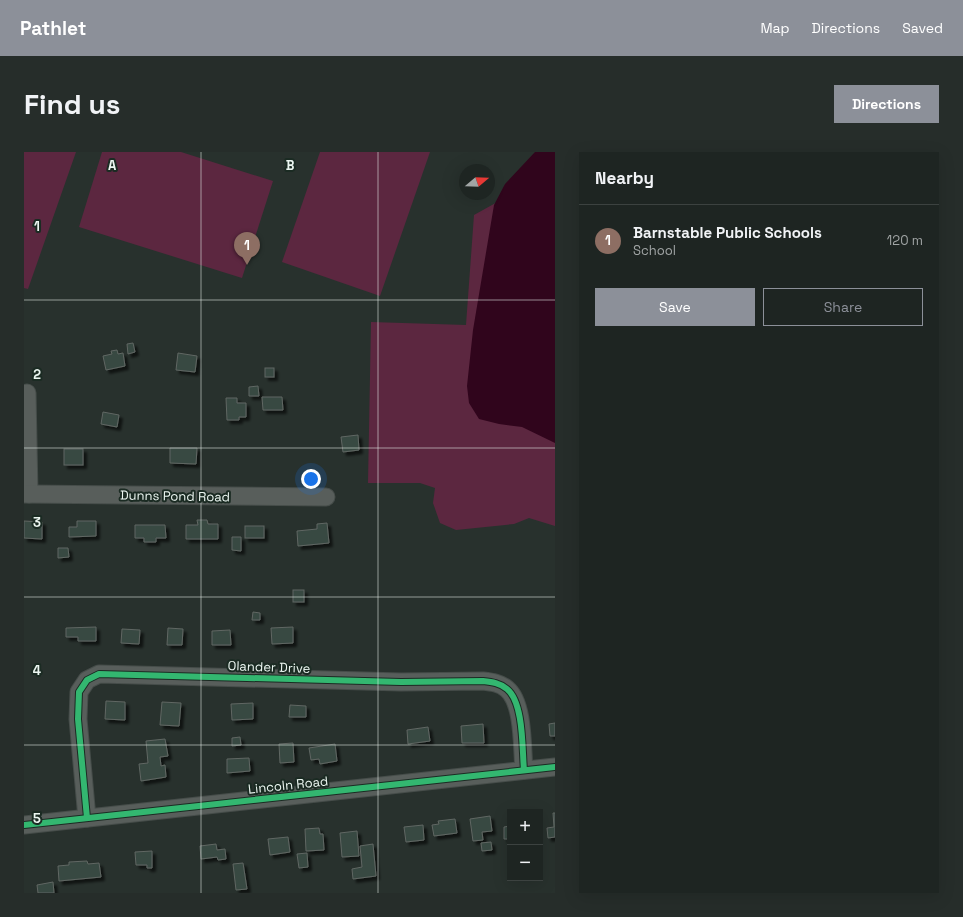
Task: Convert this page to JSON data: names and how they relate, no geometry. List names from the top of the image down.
{
  "streets": {
    "street": ["Dunns Pond Road", "Olander Drive", "Lincoln Road"]
  },
  "crossings": [
    ["Olander Drive", "Lincoln Road"]
  ],
  "north": "right",
  "page": {
    "header": "Pathlet",
    "nav": ["Map", "Directions", "Saved"],
    "buttons": [
      "Directions",
      ["Save", "Share"]
    ],
    "title": "Find us",
    "heading": "Nearby",
    "list": [
      {
        "mark": "1",
        "name": "Barnstable Public Schools",
        "note": "School",
        "value": "120 m"
      }
    ],
    "pins": "1",
    "map_buttons": ["+", "−"]
  },
  "grid": {
    "columns": ["A", "B"],
    "rows": [
      "1",
      "2",
      "3",
      "4",
      "5"
    ]
  }
}
